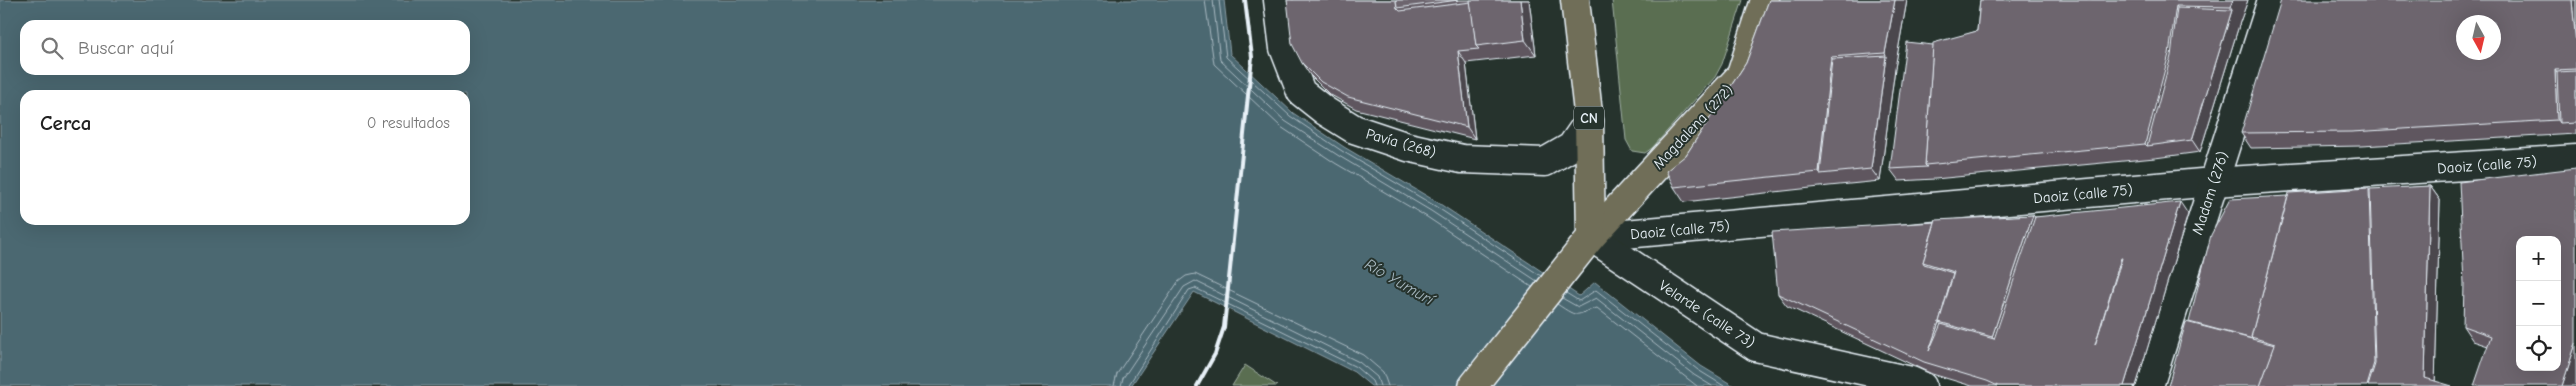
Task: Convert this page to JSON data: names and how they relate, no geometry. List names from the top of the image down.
{
  "streets": {
    "main road": ["CN", "Magdalena (272)"],
    "street": [
      "Pavía (268)",
      "Daoiz (calle 75)",
      "Madam (276)",
      "Velarde (calle 73)"
    ]
  },
  "crossings": [
    ["CN", "Magdalena (272)"],
    ["CN", "Pavía (268)"],
    ["CN", "Daoiz (calle 75)"],
    ["CN", "Velarde (calle 73)"],
    ["Magdalena (272)", "Daoiz (calle 75)"],
    ["Magdalena (272)", "Velarde (calle 73)"],
    ["Daoiz (calle 75)", "Madam (276)"],
    ["Daoiz (calle 75)", "Velarde (calle 73)"]
  ],
  "water": ["Río Yumurí"],
  "north": "bottom",
  "page": {
    "search": "Buscar aquí",
    "heading": ["Cerca", "0 resultados"],
    "map_buttons": ["+", "−"]
  }
}
